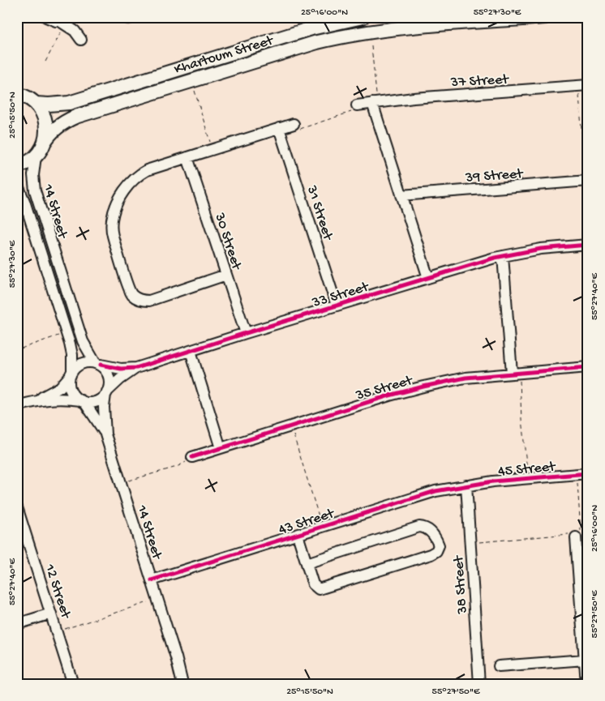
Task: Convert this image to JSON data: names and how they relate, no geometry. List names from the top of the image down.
{
  "streets": {
    "main road": ["Khartoum Street"],
    "street": [
      "37 Street",
      "39 Street",
      "14 Street",
      "31 Street",
      "30 Street",
      "33 Street",
      "35 Street",
      "45 Street",
      "43 Street",
      "38 Street",
      "12 Street"
    ]
  },
  "crossings": [
    ["Khartoum Street", "14 Street"],
    ["14 Street", "33 Street"],
    ["14 Street", "43 Street"],
    ["31 Street", "33 Street"],
    ["30 Street", "33 Street"],
    ["45 Street", "43 Street"],
    ["45 Street", "38 Street"],
    ["43 Street", "38 Street"]
  ],
  "coordinates": [
    "25°16'00\"N",
    "55°27'30\"E",
    "25°15'50\"N",
    "55°27'40\"E",
    "55°27'50\"E"
  ]
}
